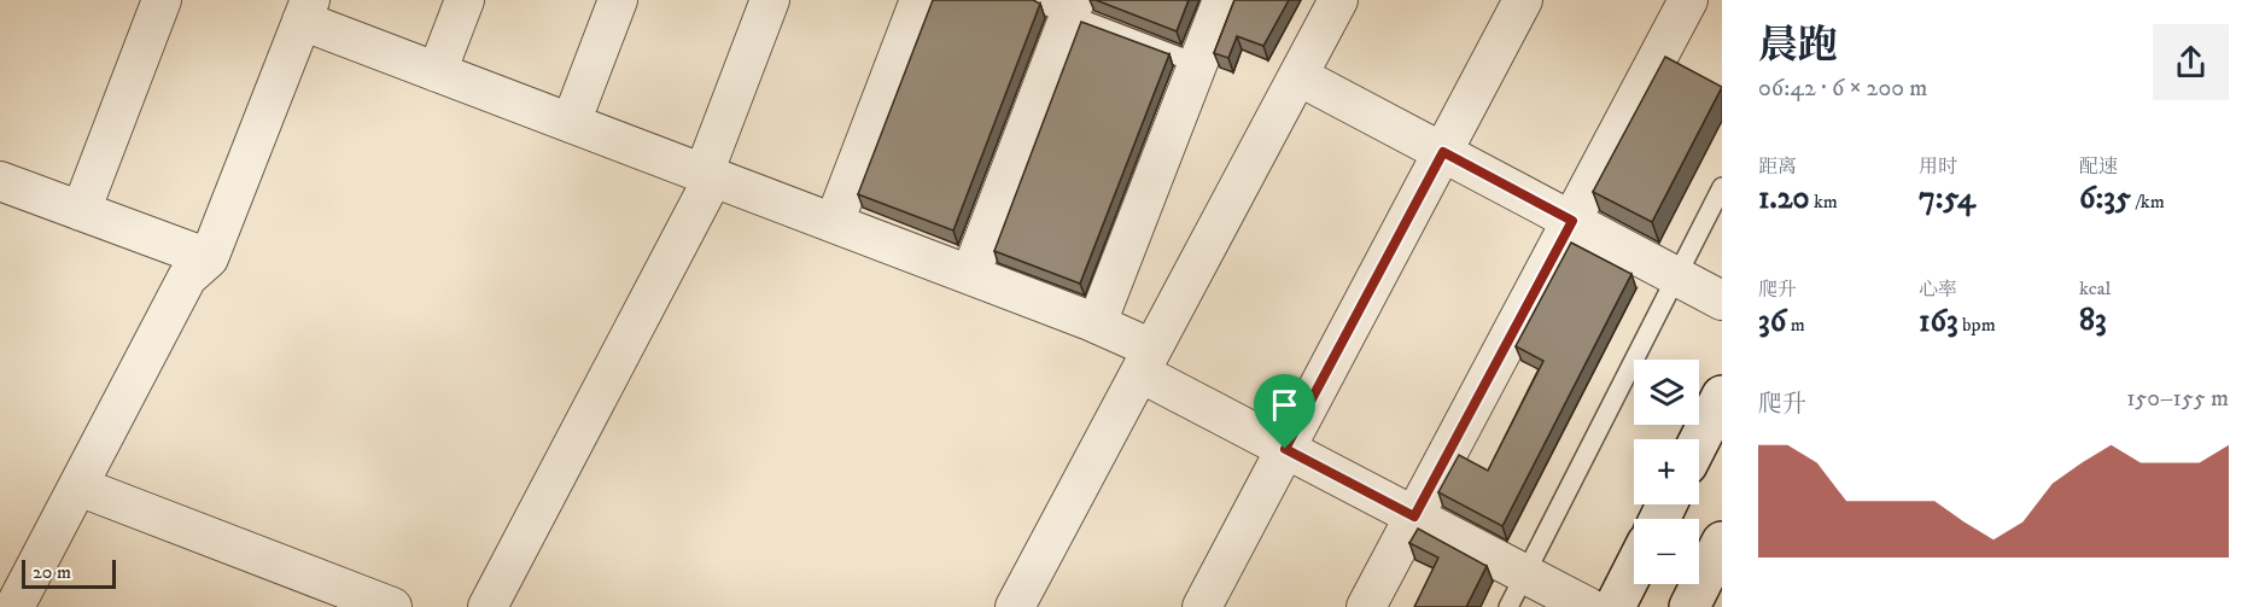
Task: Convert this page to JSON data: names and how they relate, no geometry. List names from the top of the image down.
{
  "scale_bar": "20 m",
  "page": {
    "heading": ["晨跑", "06:42 · 6 × 200 m"],
    "stats": [
      ["距离", "1.20 km"],
      ["用时", "7:54"],
      ["配速", "6:35 /km"],
      ["爬升", "36 m"],
      ["心率", "163 bpm"],
      ["kcal", "83"]
    ],
    "map_buttons": ["+", "−"],
    "chart": ["爬升", "150–155 m"],
    "scale": "20 m"
  }
}
